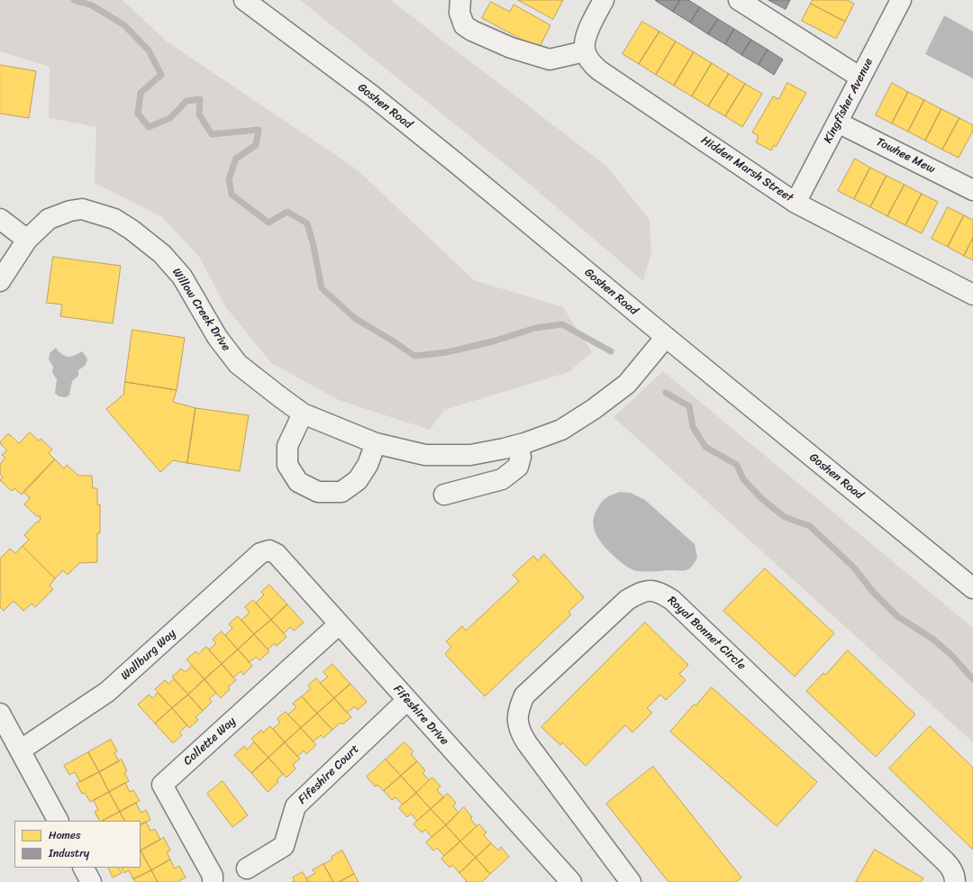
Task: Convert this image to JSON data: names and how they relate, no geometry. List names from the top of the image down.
{
  "streets": {
    "street": [
      "Kingfisher Avenue",
      "Goshen Road",
      "Towhee Mew",
      "Hidden Marsh Street",
      "Willow Creek Drive",
      "Royal Bonnet Circle",
      "Wallburg Way",
      "Fifeshire Drive",
      "Collette Way",
      "Fifeshire Court"
    ]
  },
  "crossings": [
    ["Kingfisher Avenue", "Towhee Mew"],
    ["Kingfisher Avenue", "Hidden Marsh Street"],
    ["Goshen Road", "Willow Creek Drive"],
    ["Wallburg Way", "Fifeshire Drive"],
    ["Fifeshire Drive", "Collette Way"],
    ["Fifeshire Drive", "Fifeshire Court"]
  ],
  "legend": ["Homes", "Industry"]
}
